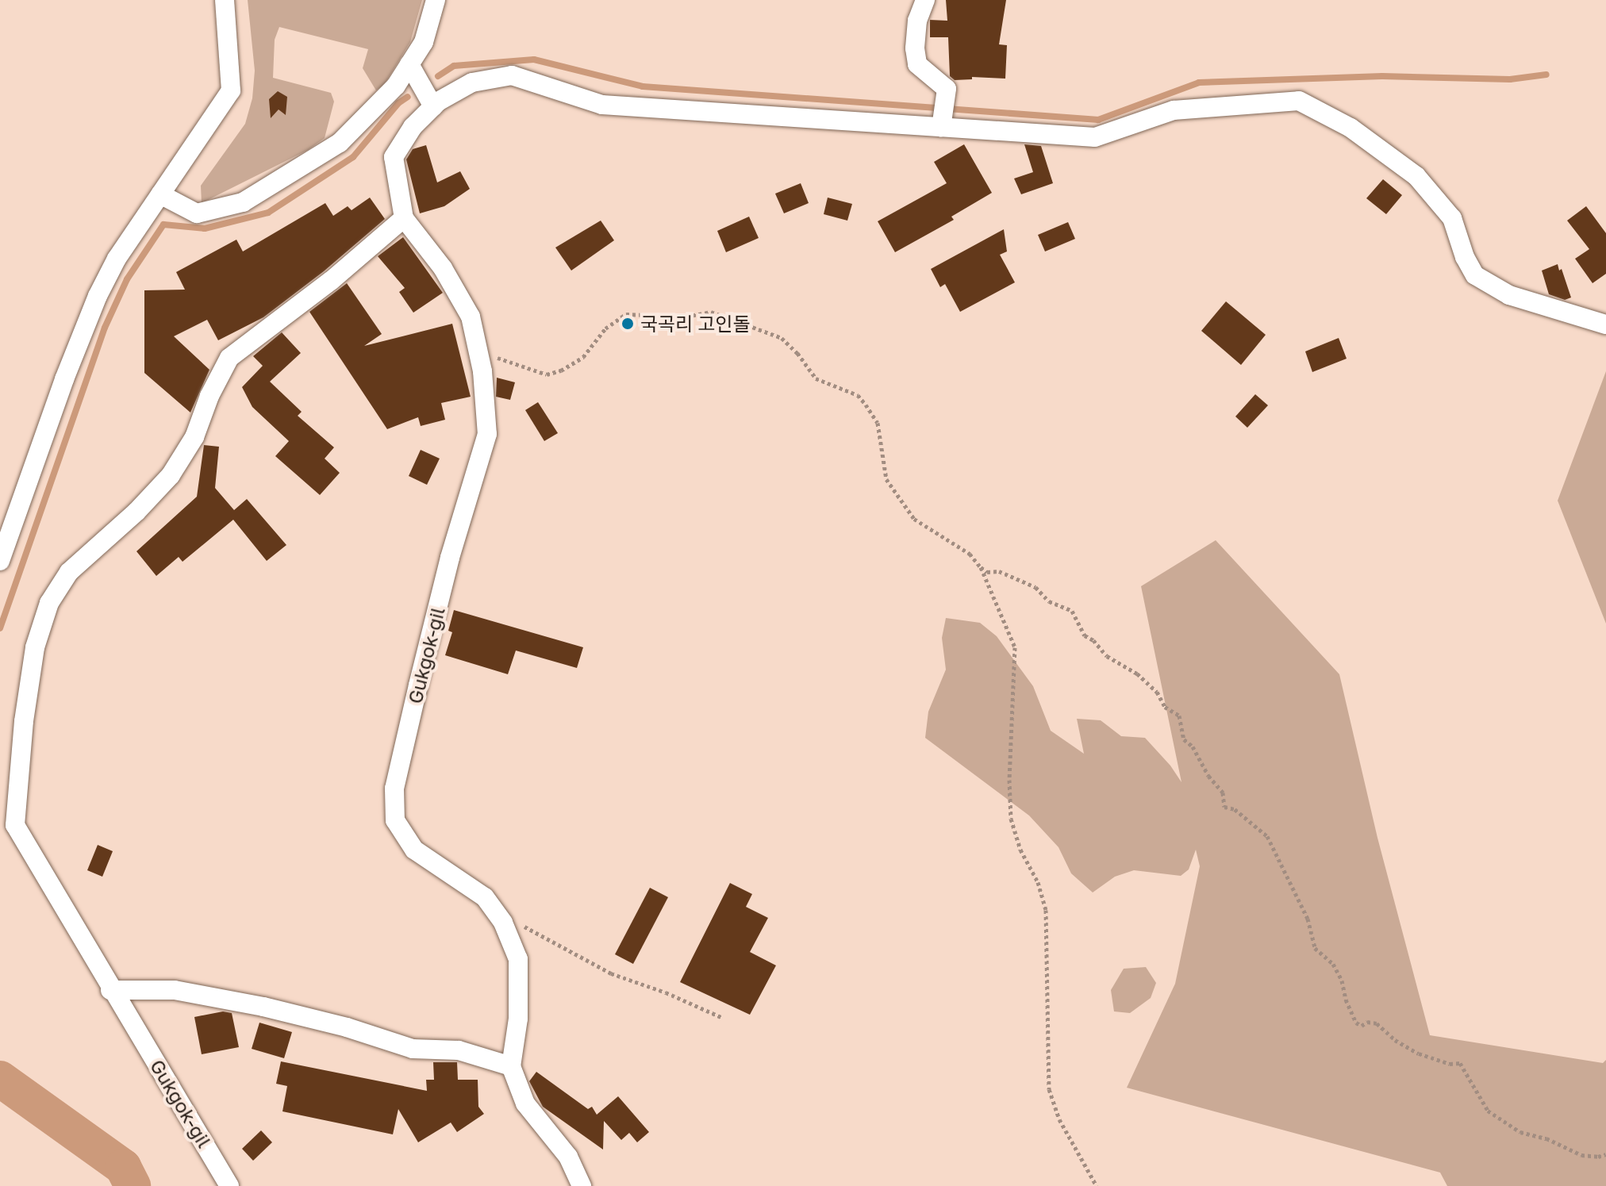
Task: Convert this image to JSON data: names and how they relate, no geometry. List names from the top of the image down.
{
  "streets": {
    "street": ["Gukgok-gil"]
  },
  "places": ["국곡리 고인돌"]
}
